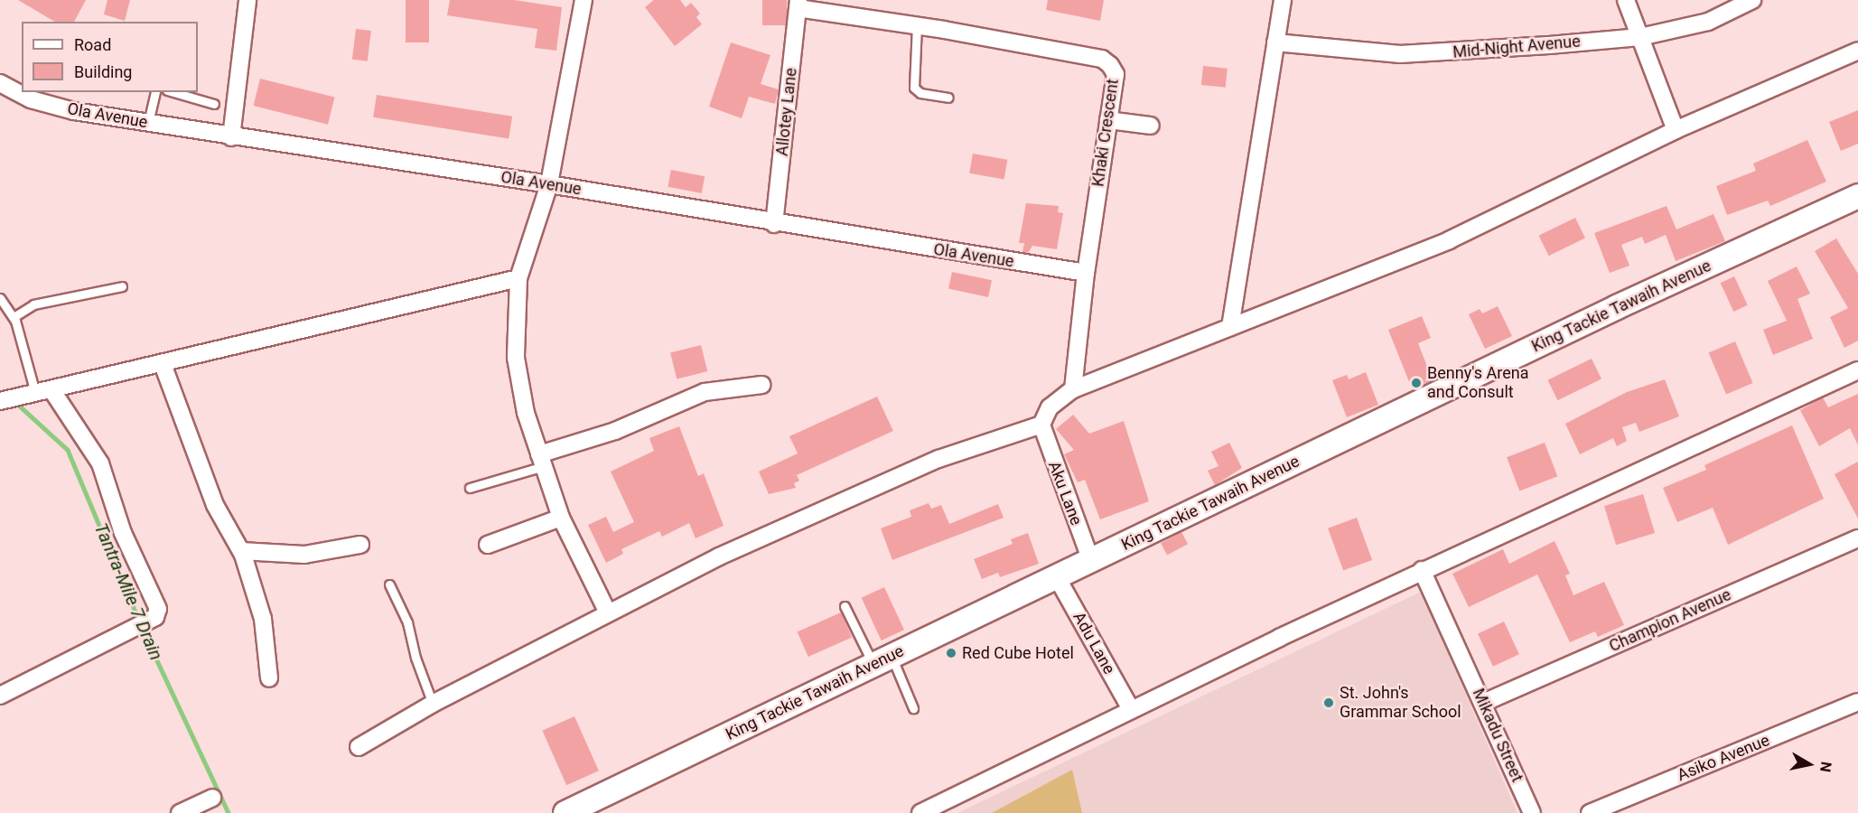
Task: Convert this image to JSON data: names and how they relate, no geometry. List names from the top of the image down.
{
  "streets": {
    "street": [
      "Mid-Night Avenue",
      "Allotey Lane",
      "Ola Avenue",
      "Khaki Crescent",
      "King Tackie Tawaih Avenue",
      "Aku Lane",
      "Champion Avenue",
      "Adu Lane",
      "Mikadu Street",
      "Asiko Avenue"
    ]
  },
  "crossings": [
    ["Allotey Lane", "Ola Avenue"],
    ["Allotey Lane", "Khaki Crescent"],
    ["Ola Avenue", "Khaki Crescent"],
    ["King Tackie Tawaih Avenue", "Aku Lane"],
    ["King Tackie Tawaih Avenue", "Adu Lane"],
    ["Champion Avenue", "Mikadu Street"]
  ],
  "water": ["Tantra-Mile 7 Drain"],
  "places": ["Benny's Arena and Consult", "Red Cube Hotel", "St. John's Grammar School"],
  "legend": ["Road", "Building"],
  "north": "right"
}
